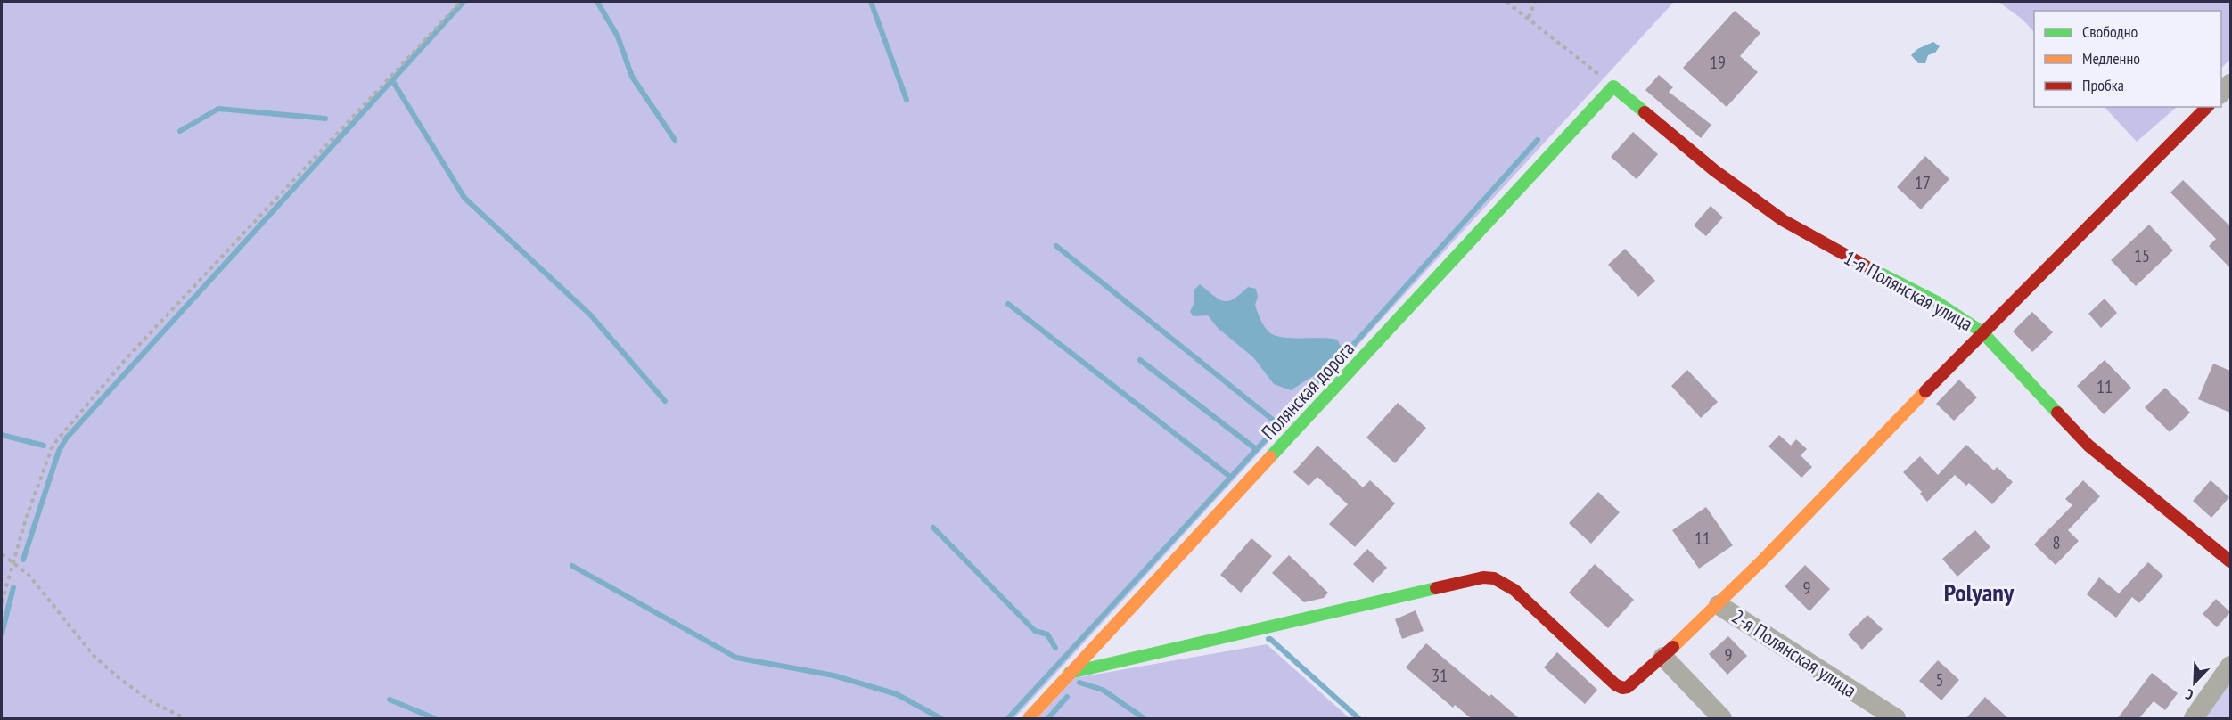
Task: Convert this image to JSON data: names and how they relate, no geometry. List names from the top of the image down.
{
  "streets": {
    "street": ["1-я Полянская улица", "Полянская дорога", "2-я Полянская улица"]
  },
  "crossings": [
    ["1-я Полянская улица", "Полянская дорога"]
  ],
  "districts": ["Polyany"],
  "house_numbers": [
    "19",
    "17",
    "15",
    "11",
    "11",
    "8",
    "9",
    "9",
    "31",
    "5"
  ],
  "legend": ["Свободно", "Медленно", "Пробка"],
  "north": "bottom left"
}
